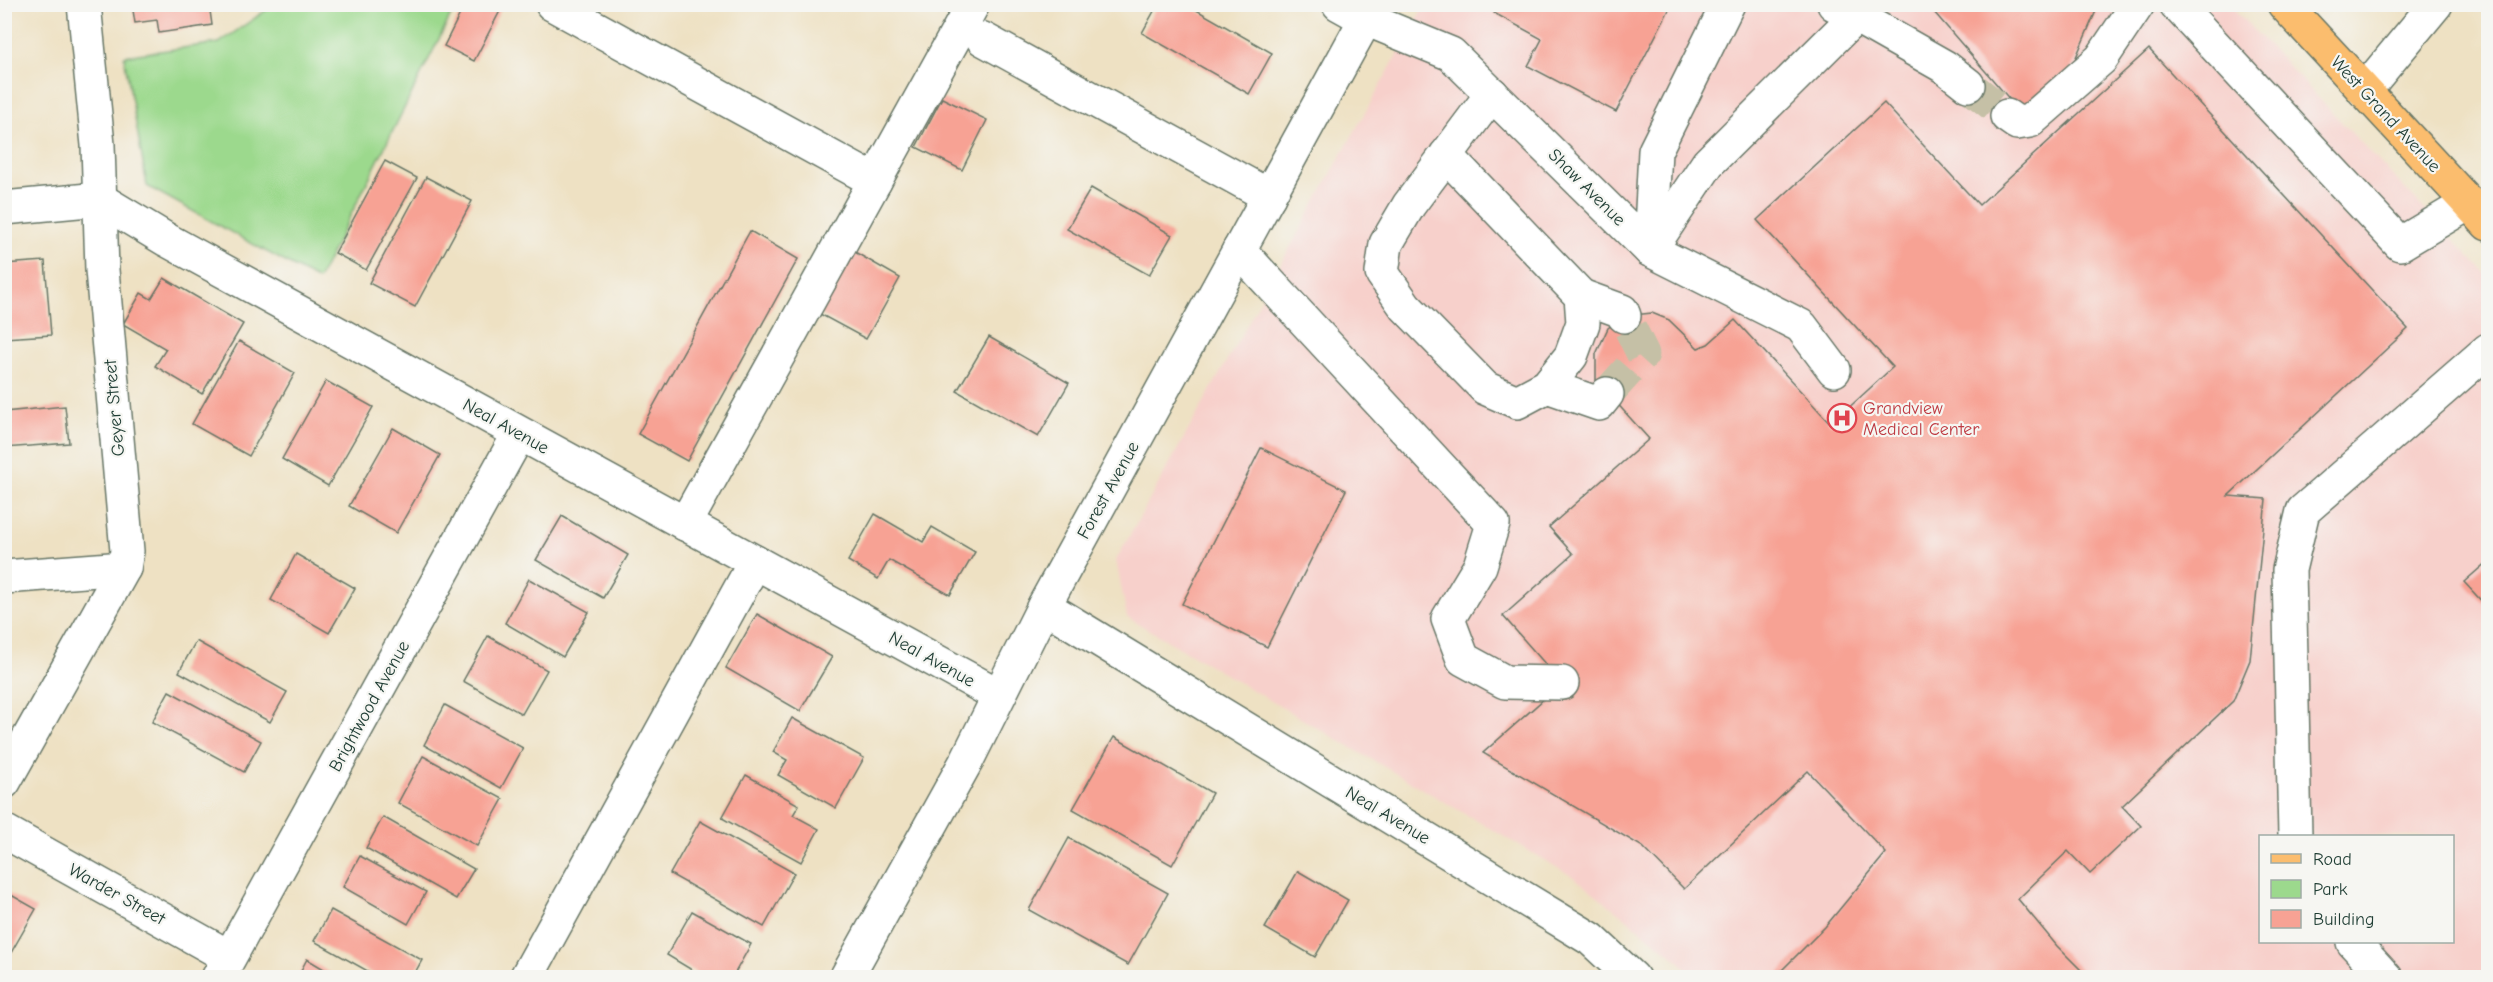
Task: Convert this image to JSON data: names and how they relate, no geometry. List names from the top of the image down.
{
  "streets": {
    "main road": ["West Grand Avenue"],
    "street": [
      "Shaw Avenue",
      "Geyer Street",
      "Neal Avenue",
      "Forest Avenue",
      "Brightwood Avenue",
      "Warder Street"
    ]
  },
  "crossings": [
    ["Shaw Avenue", "Forest Avenue"],
    ["Geyer Street", "Neal Avenue"],
    ["Neal Avenue", "Forest Avenue"],
    ["Neal Avenue", "Brightwood Avenue"],
    ["Brightwood Avenue", "Warder Street"]
  ],
  "places": {
    "hospital": ["Grandview Medical Center"]
  },
  "legend": ["Road", "Park", "Building"]
}
